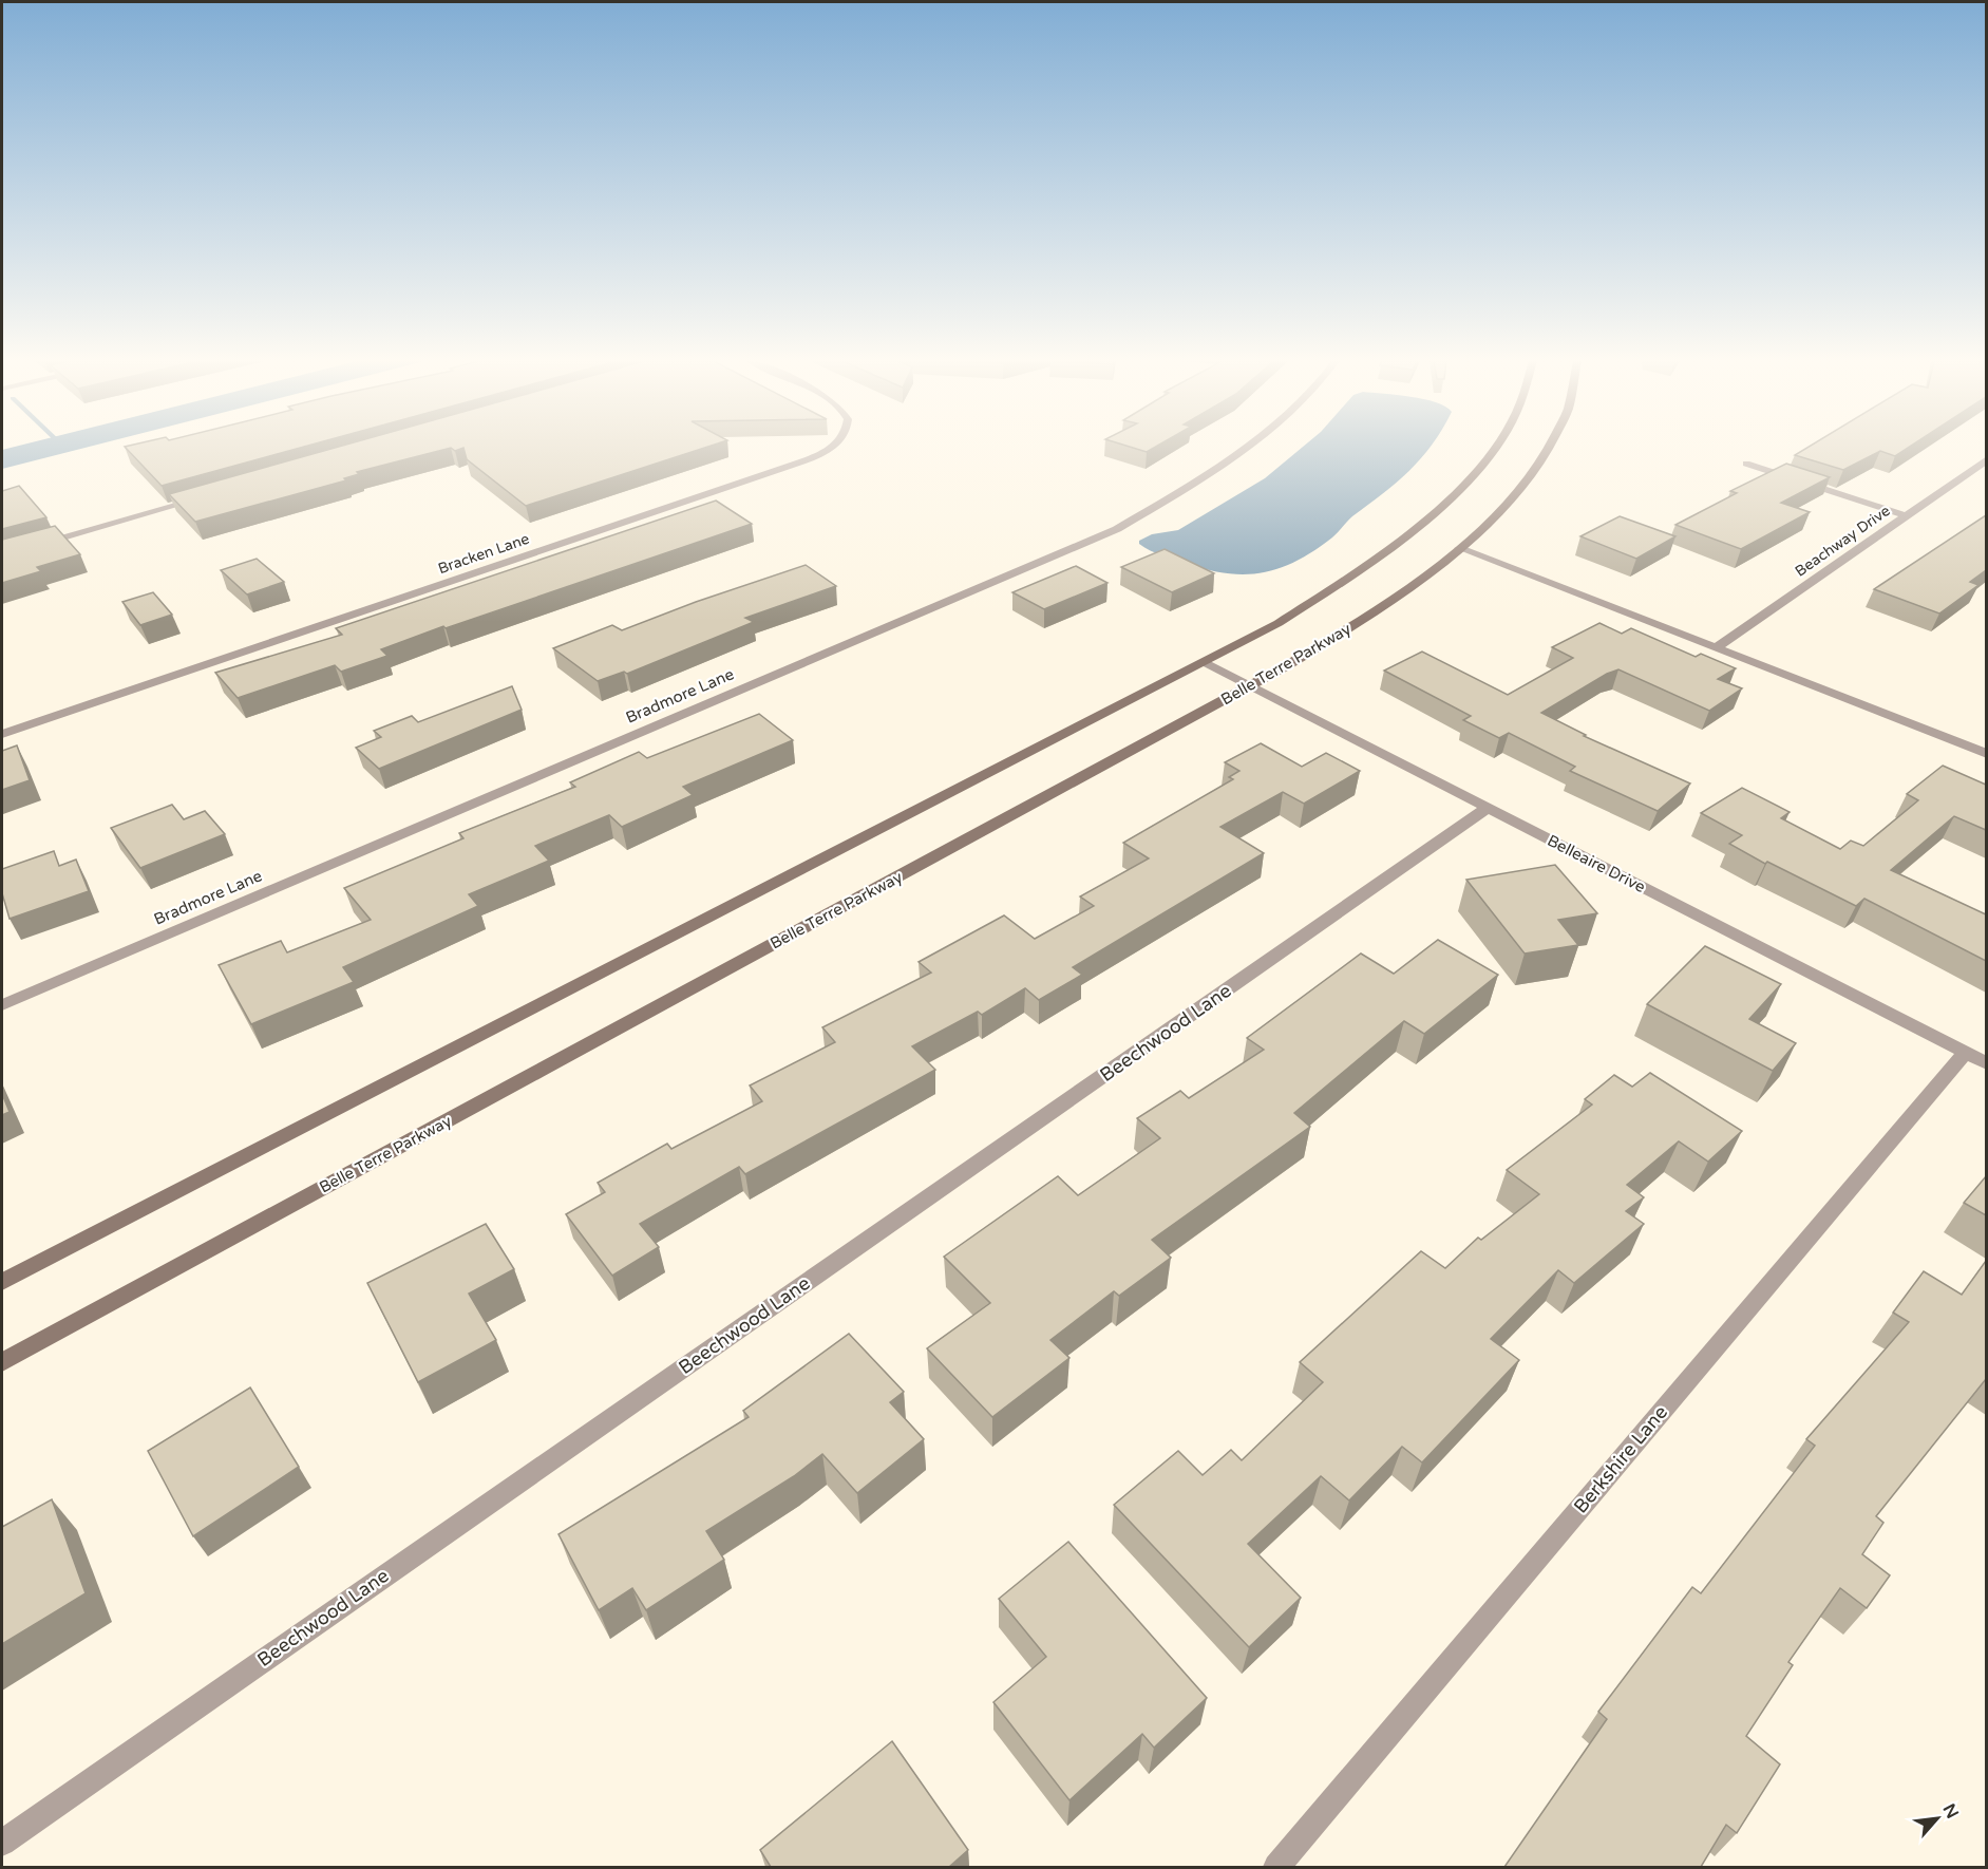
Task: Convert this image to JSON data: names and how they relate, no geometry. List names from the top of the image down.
{
  "streets": {
    "main road": ["Belle Terre Parkway"],
    "street": [
      "Beachway Drive",
      "Bracken Lane",
      "Bradmore Lane",
      "Belleaire Drive",
      "Beechwood Lane",
      "Berkshire Lane"
    ]
  },
  "crossings": [
    ["Belle Terre Parkway", "Belleaire Drive"],
    ["Belleaire Drive", "Beechwood Lane"],
    ["Belleaire Drive", "Berkshire Lane"]
  ],
  "north": "top right"
}
